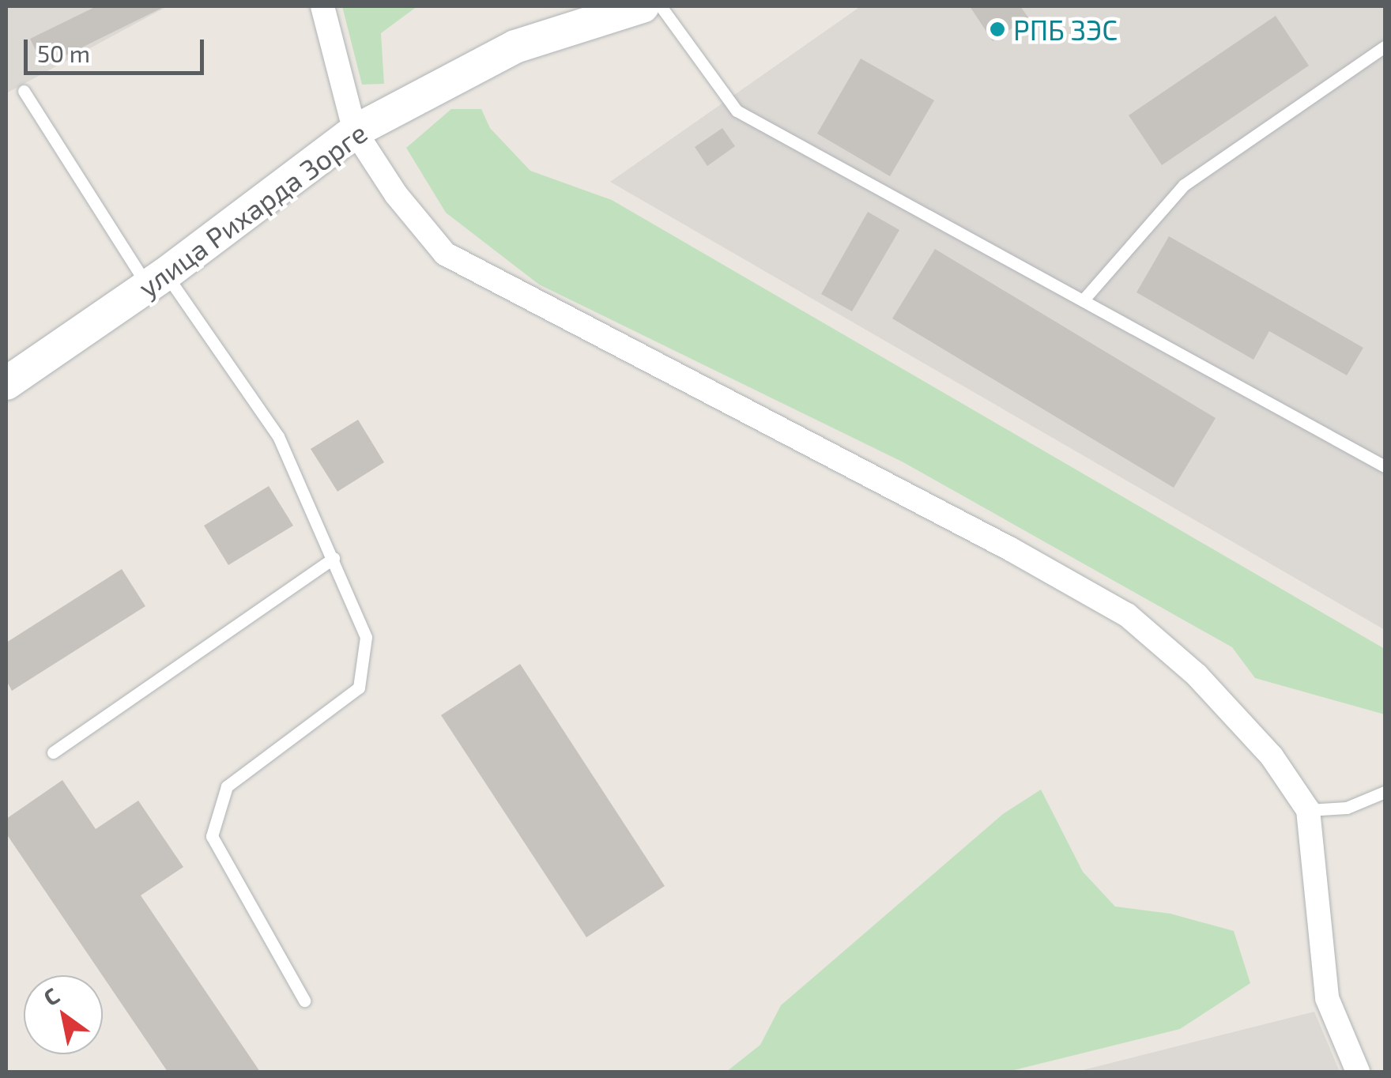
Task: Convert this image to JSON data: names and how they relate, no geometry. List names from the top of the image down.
{
  "streets": {
    "main road": ["улица Рихарда Зорге"]
  },
  "places": ["РПБ ЗЭС"],
  "scale_bar": "50 m",
  "north": "top left"
}
